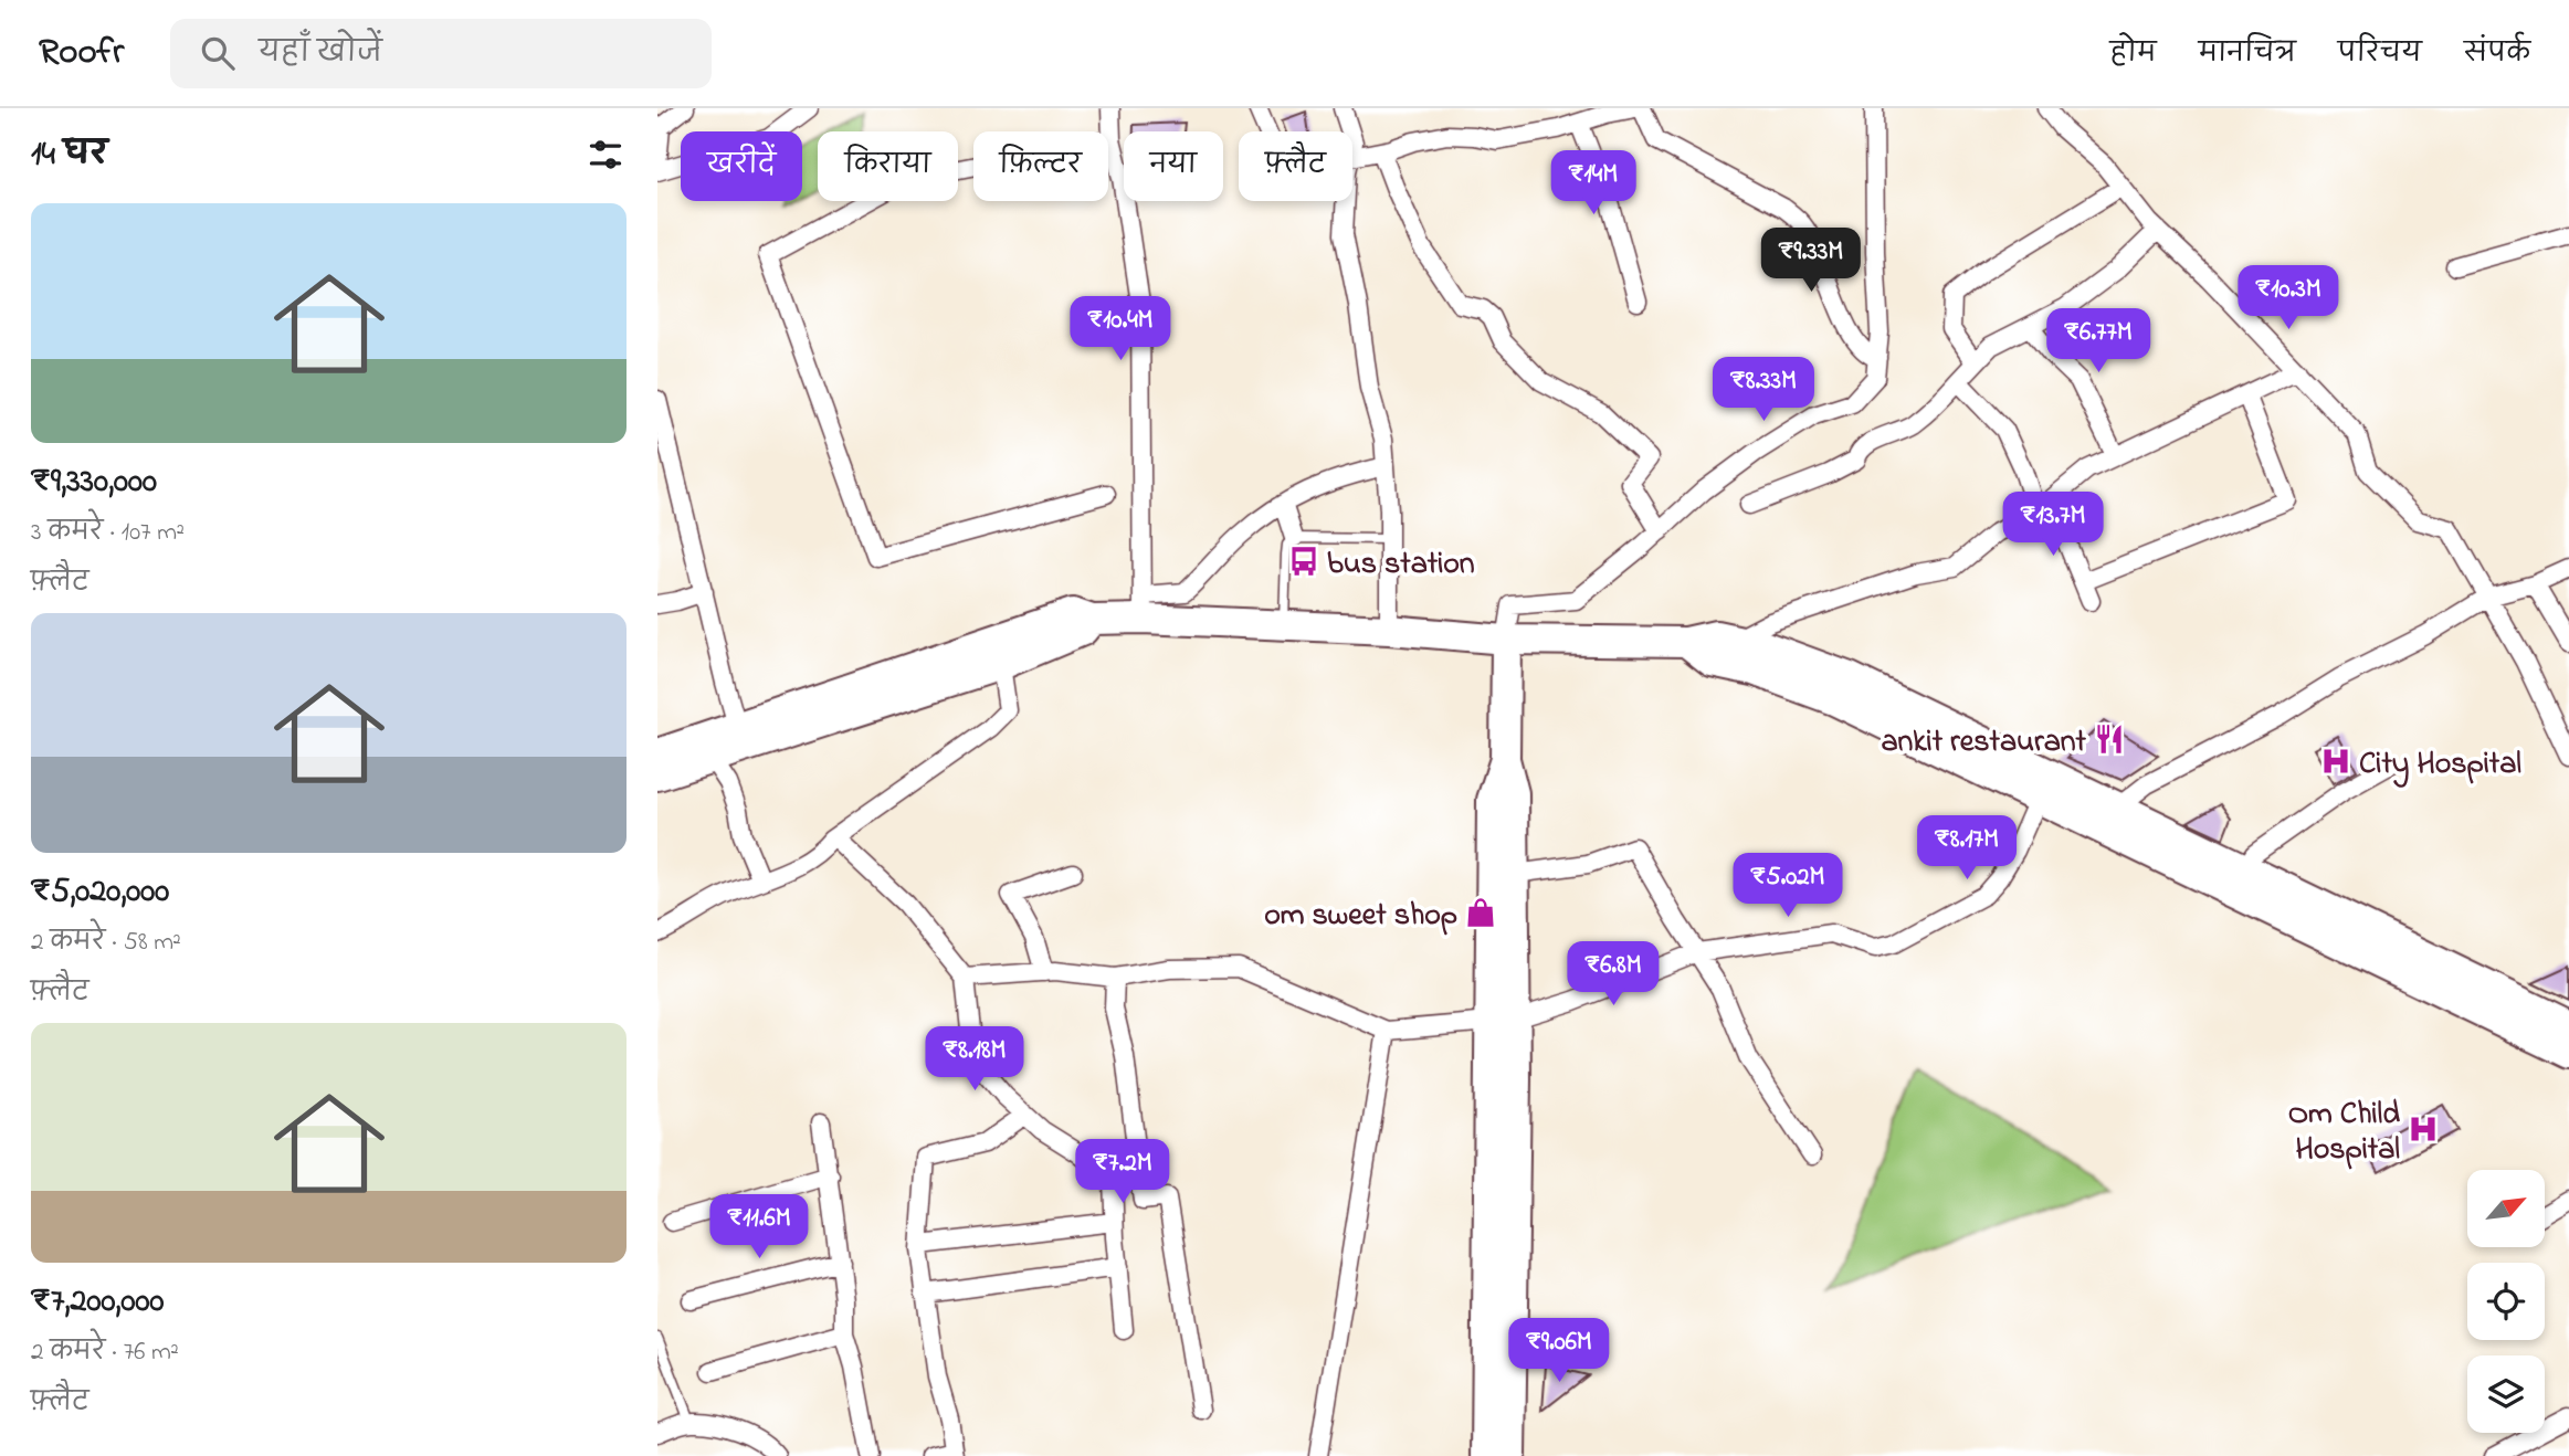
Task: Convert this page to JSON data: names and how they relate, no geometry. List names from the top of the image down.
{
  "places": {
    "bus stop": ["bus station"],
    "restaurant": ["ankit restaurant"],
    "hospital": ["City Hospital", "Om Child Hospital"],
    "shop": ["om sweet shop"]
  },
  "north": "top right",
  "page": {
    "header": "Roofr",
    "search": "यहाँ खोजें",
    "nav": [
      "होम",
      "मानचित्र",
      "परिचय",
      "संपर्क"
    ],
    "heading": "14 घर",
    "chip": [
      "खरीदें",
      "किराया",
      "फ़िल्टर",
      "नया",
      "फ़्लैट"
    ],
    "price": [
      "₹14M",
      "₹9.33M",
      "₹10.3M",
      "₹10.4M",
      "₹6.77M",
      "₹8.33M",
      "₹13.7M",
      "₹8.17M",
      "₹5.02M",
      "₹6.8M",
      "₹8.18M",
      "₹7.2M",
      "₹11.6M",
      "₹9.06M"
    ],
    "list": [
      {
        "name": "₹9,330,000",
        "note": "3 कमरे · 107 m² · फ़्लैट"
      },
      {
        "name": "₹5,020,000",
        "note": "2 कमरे · 58 m² · फ़्लैट"
      },
      {
        "name": "₹7,200,000",
        "note": "2 कमरे · 76 m² · फ़्लैट"
      }
    ]
  }
}
